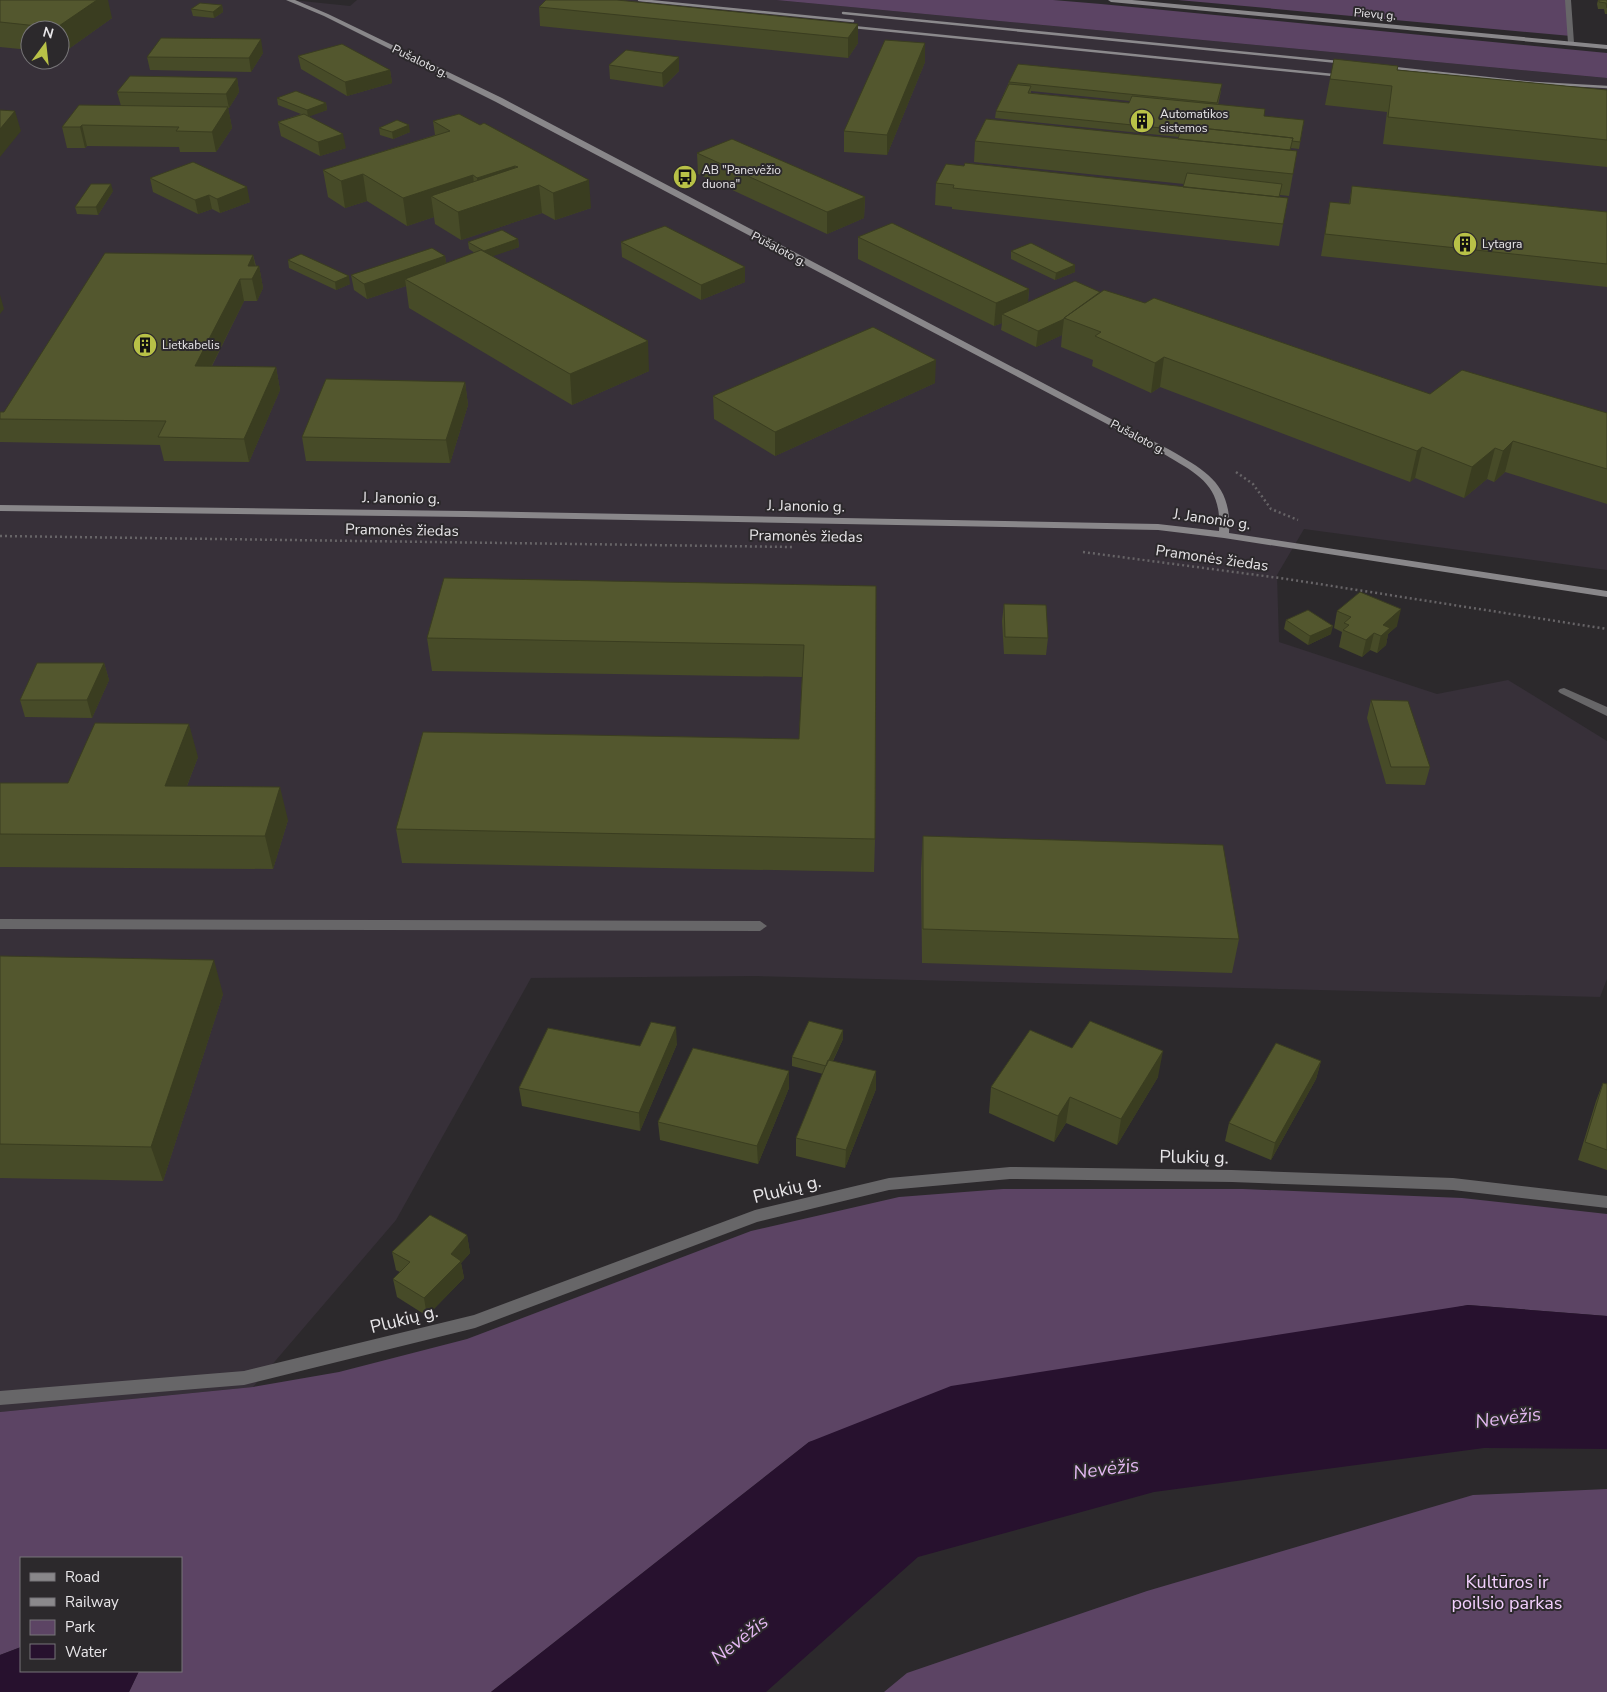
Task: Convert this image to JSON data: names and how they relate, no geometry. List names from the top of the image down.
{
  "streets": {
    "main road": ["Pievų g.", "Pušaloto g.", "J. Janonio g."],
    "street": ["Plukių g."],
    "path": ["Pramonės žiedas"]
  },
  "crossings": [
    ["Pušaloto g.", "J. Janonio g."]
  ],
  "water": ["Nevėžis"],
  "parks": ["Kultūros ir poilsio parkas"],
  "places": {
    "building": ["Automatikos sistemos", "Lytagra", "Lietkabelis"],
    "bus stop": ["AB \"Panevėžio duona\""]
  },
  "legend": [
    "Road",
    "Railway",
    "Park",
    "Water"
  ],
  "north": "top"
}
